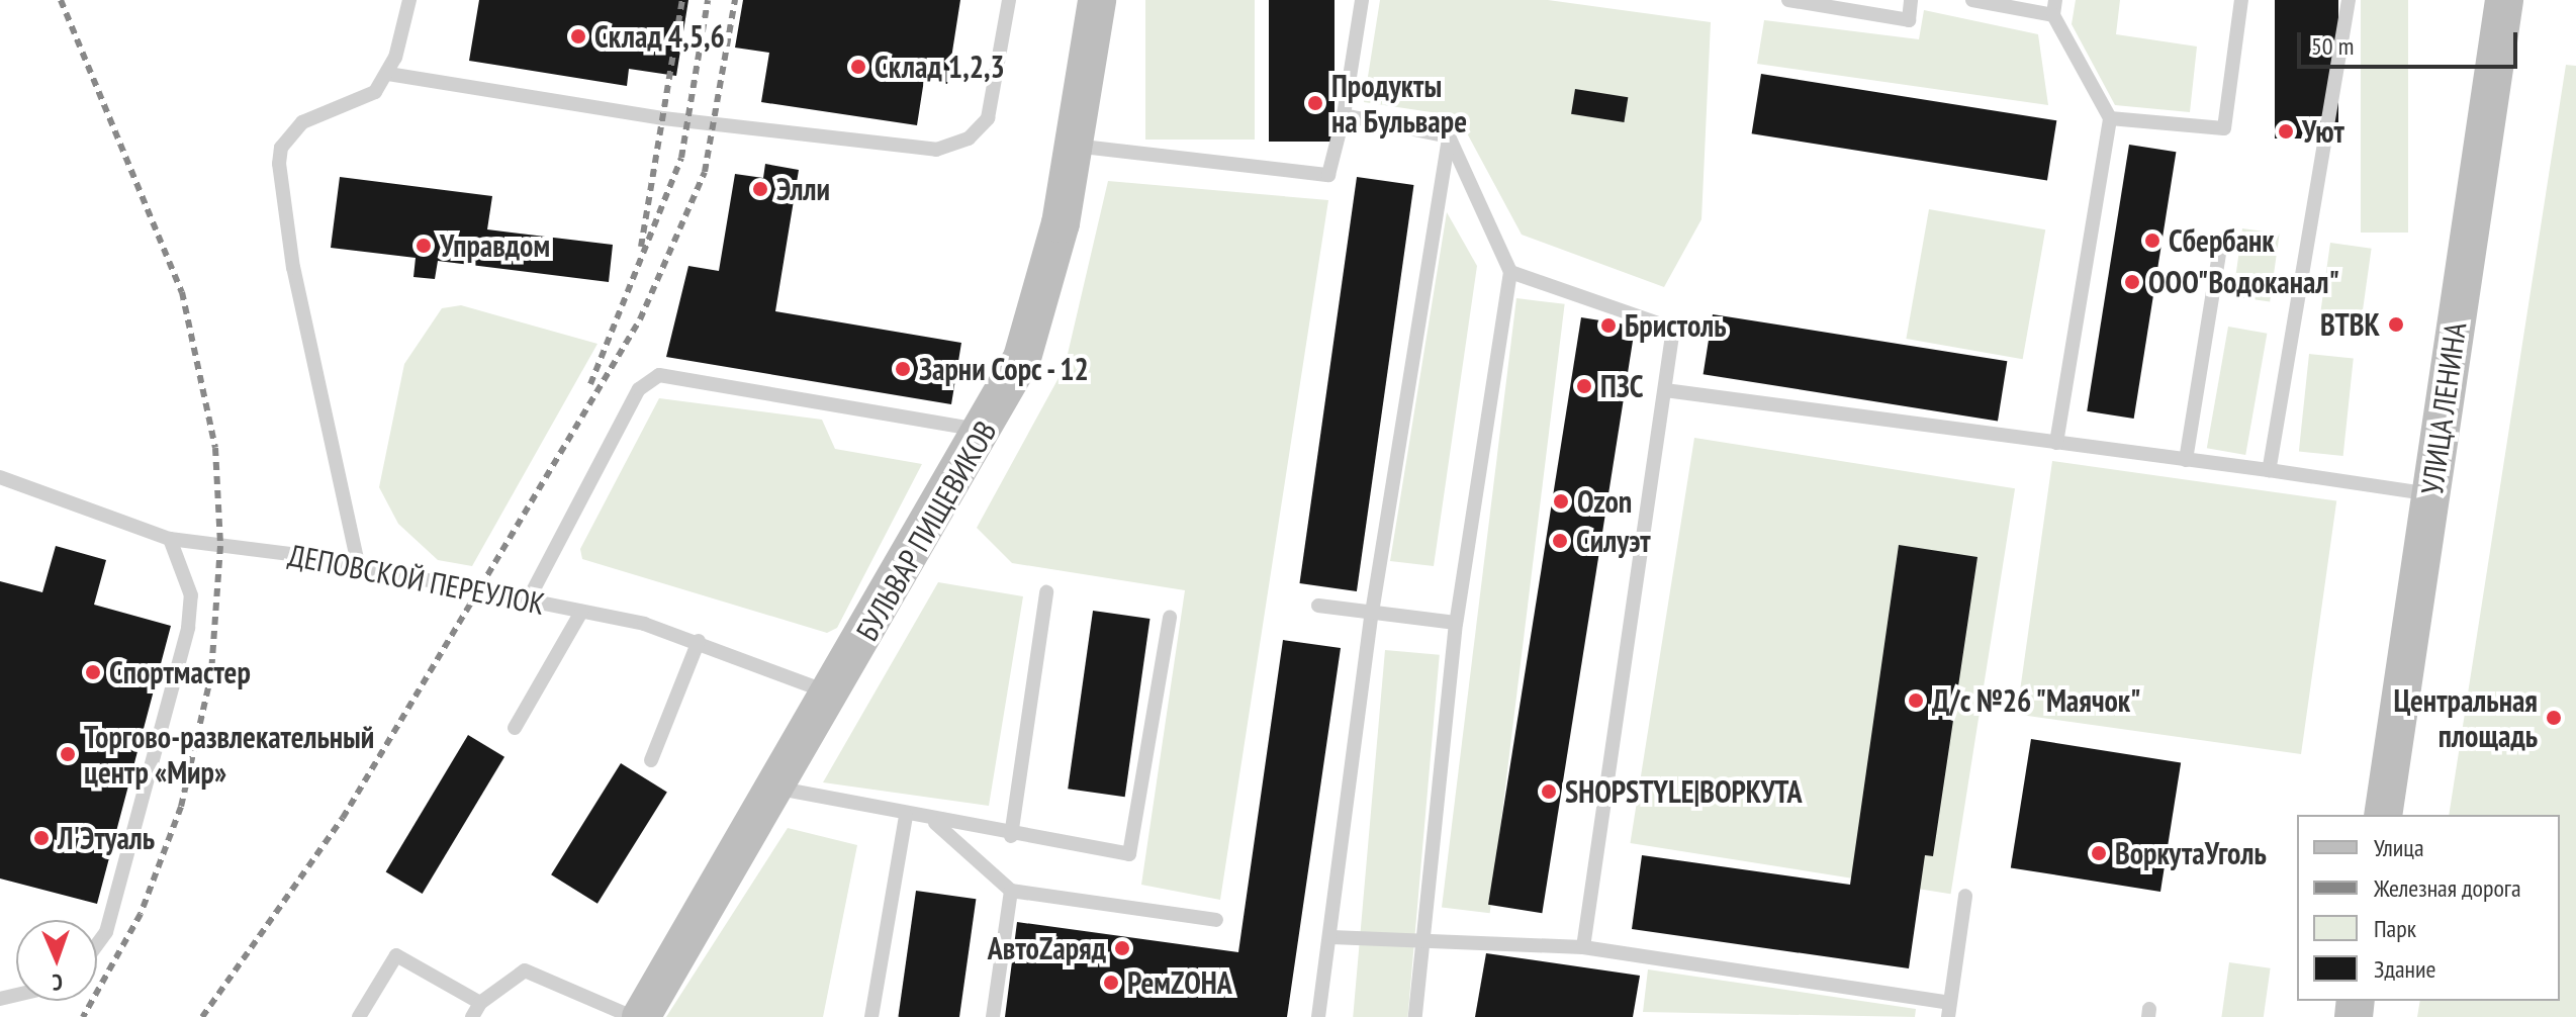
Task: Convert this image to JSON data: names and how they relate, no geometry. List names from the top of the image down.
{
  "streets": {
    "main road": ["УЛИЦА ЛЕНИНА", "БУЛЬВАР ПИЩЕВИКОВ"],
    "lane": ["ДЕПОВСКОЙ ПЕРЕУЛОК"]
  },
  "crossings": [
    ["БУЛЬВАР ПИЩЕВИКОВ", "ДЕПОВСКОЙ ПЕРЕУЛОК"]
  ],
  "places": [
    "Склад 4,5,6",
    "Склад 1,2,3",
    "Продукты на Бульваре",
    "Уют",
    "Элли",
    "Сбербанк",
    "Управдом",
    "ООО\"Водоканал\"",
    "ВТВК",
    "Бристоль",
    "Зарни Сорс - 12",
    "ПЗС",
    "Ozon",
    "Силуэт",
    "Спортмастер",
    "Д/с №26 \"Маячок\"",
    "Центральная площадь",
    "Торгово-развлекательный центр «Мир»",
    "SHOPSTYLE|ВОРКУТА",
    "Л'Этуаль",
    "ВоркутаУголь",
    "АвтоZаряд",
    "РемZОНА"
  ],
  "legend": [
    "Улица",
    "Железная дорога",
    "Парк",
    "Здание"
  ],
  "scale_bar": "50 m",
  "north": "bottom"
}
